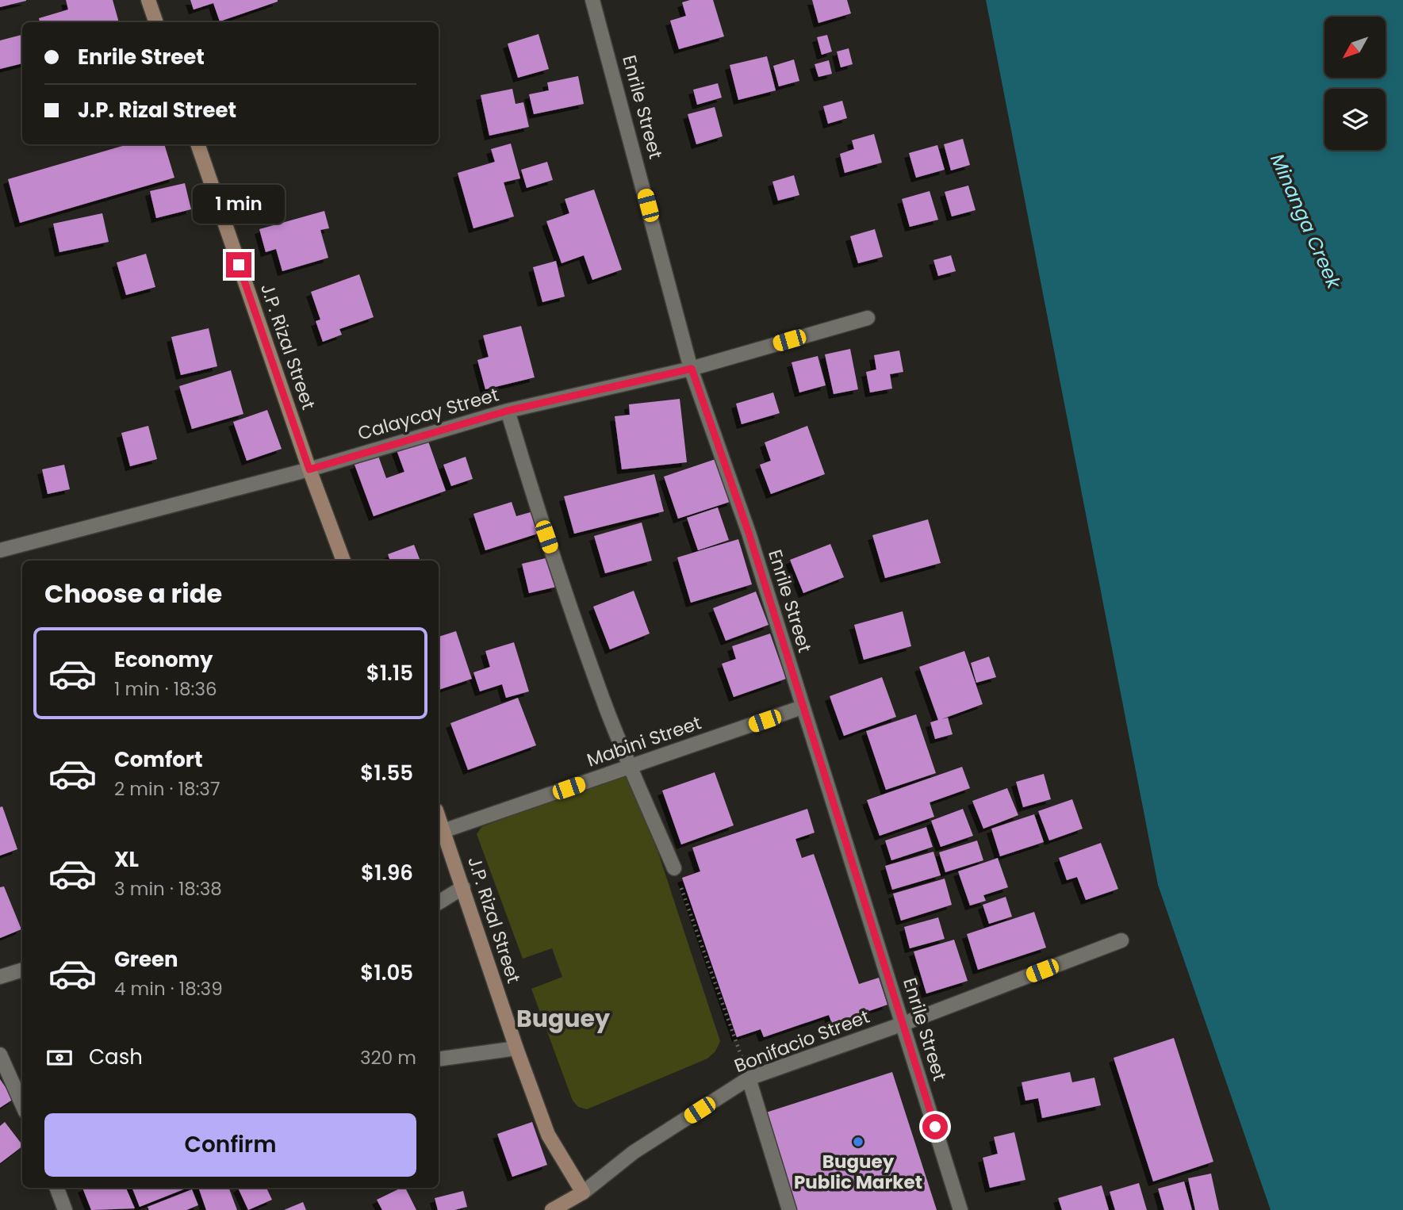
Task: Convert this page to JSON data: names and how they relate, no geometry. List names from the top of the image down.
{
  "streets": {
    "street": [
      "Enrile Street",
      "J.P. Rizal Street",
      "Calaycay Street",
      "Mabini Street",
      "Bonifacio Street"
    ]
  },
  "crossings": [
    ["Enrile Street", "Calaycay Street"],
    ["Enrile Street", "Mabini Street"],
    ["Enrile Street", "Bonifacio Street"],
    ["J.P. Rizal Street", "Calaycay Street"],
    ["J.P. Rizal Street", "Mabini Street"],
    ["J.P. Rizal Street", "Bonifacio Street"]
  ],
  "districts": ["Buguey"],
  "water": ["Minanga Creek"],
  "places": ["Buguey Public Market"],
  "north": "bottom left",
  "page": {
    "banner": ["Enrile Street", "J.P. Rizal Street"],
    "bubble": "1 min",
    "heading": "Choose a ride",
    "list": [
      {
        "name": "Economy",
        "note": "1 min · 18:36",
        "value": "$1.15"
      },
      {
        "name": "Comfort",
        "note": "2 min · 18:37",
        "value": "$1.55"
      },
      {
        "name": "XL",
        "note": "3 min · 18:38",
        "value": "$1.96"
      },
      {
        "name": "Green",
        "note": "4 min · 18:39",
        "value": "$1.05"
      }
    ],
    "pay": ["Cash", "320 m"],
    "buttons": "Confirm"
  }
}
